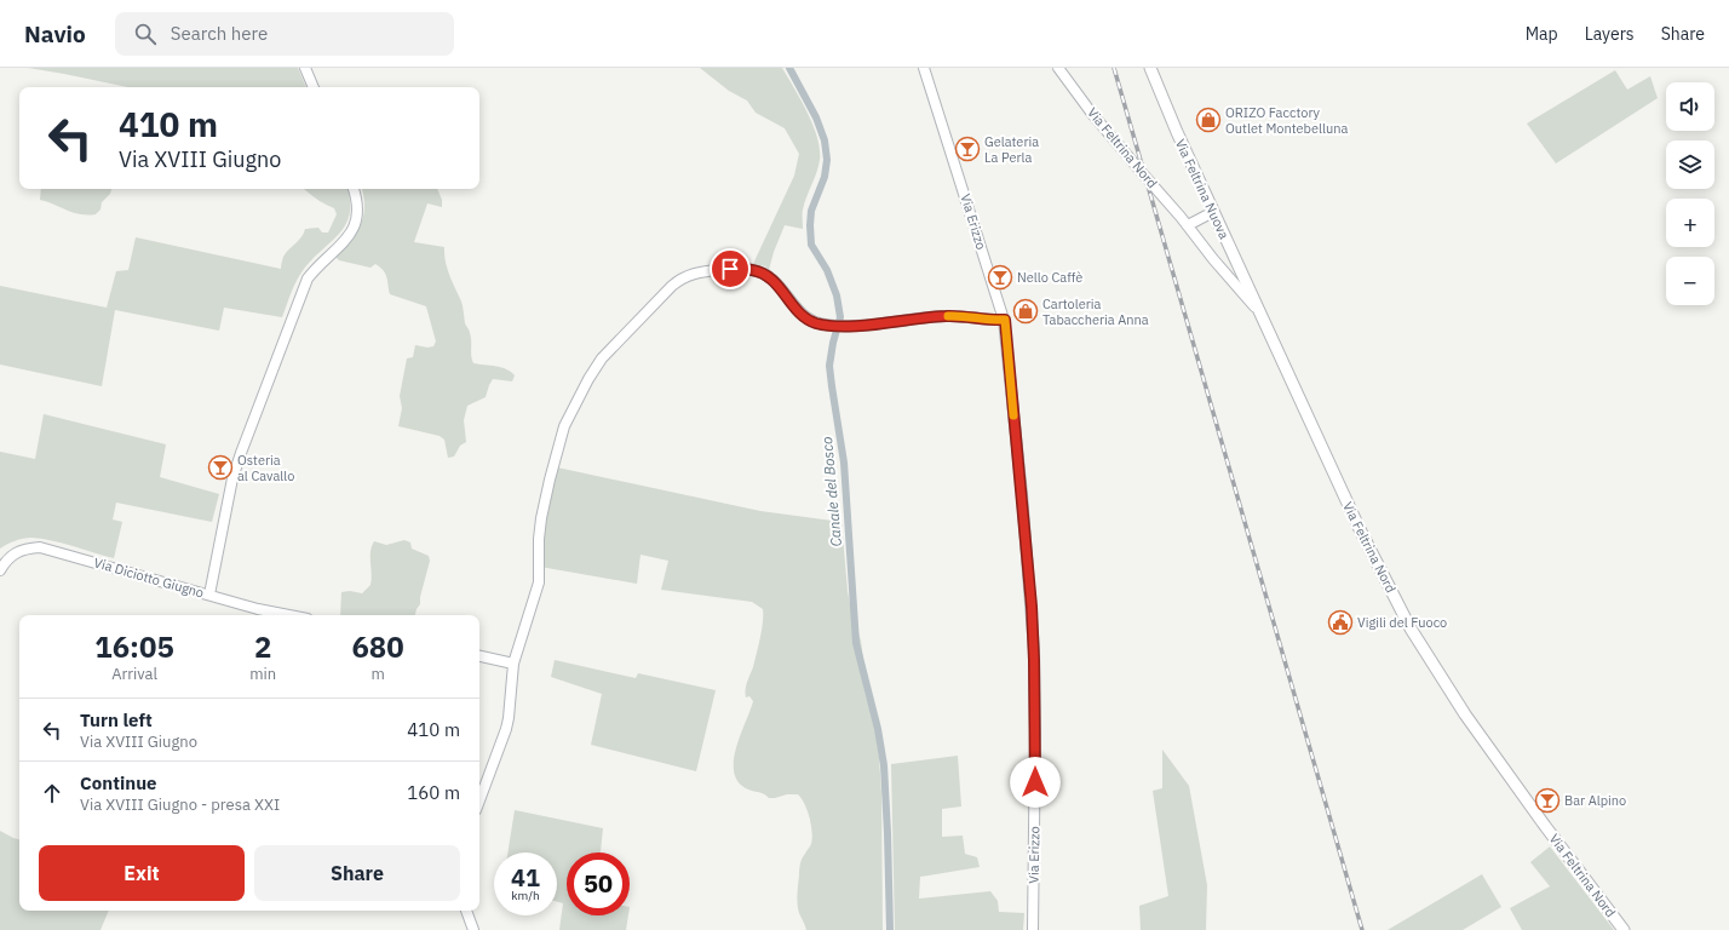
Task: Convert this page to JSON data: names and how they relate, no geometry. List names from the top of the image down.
{
  "streets": {
    "main road": [
      "Via Feltrina Nord",
      "Via Feltrina Nuova",
      "Via Erizzo",
      "Via Diciotto Giugno"
    ]
  },
  "crossings": [
    ["Via Feltrina Nord", "Via Feltrina Nuova"]
  ],
  "water": ["Canale del Bosco"],
  "places": {
    "shop": ["ORIZO Facctory Outlet Montebelluna", "Cartoleria Tabaccheria Anna"],
    "bar": [
      "Gelateria La Perla",
      "Nello Caffè",
      "Osteria al Cavallo",
      "Bar Alpino"
    ],
    "public building": ["Vigili del Fuoco"]
  },
  "page": {
    "header": "Navio",
    "search": "Search here",
    "nav": ["Map", "Layers", "Share"],
    "map_buttons": ["+", "−"],
    "turn": ["410 m", "Via XVIII Giugno"],
    "eta": [
      "16:05",
      "Arrival",
      "2",
      "min",
      "680",
      "m"
    ],
    "list": [
      {
        "name": "Turn left",
        "note": "Via XVIII Giugno",
        "value": "410 m"
      },
      {
        "name": "Continue",
        "note": "Via XVIII Giugno - presa XXI",
        "value": "160 m"
      }
    ],
    "buttons": ["Exit", "Share"],
    "speed": "41 km/h",
    "limit": "50"
  }
}
